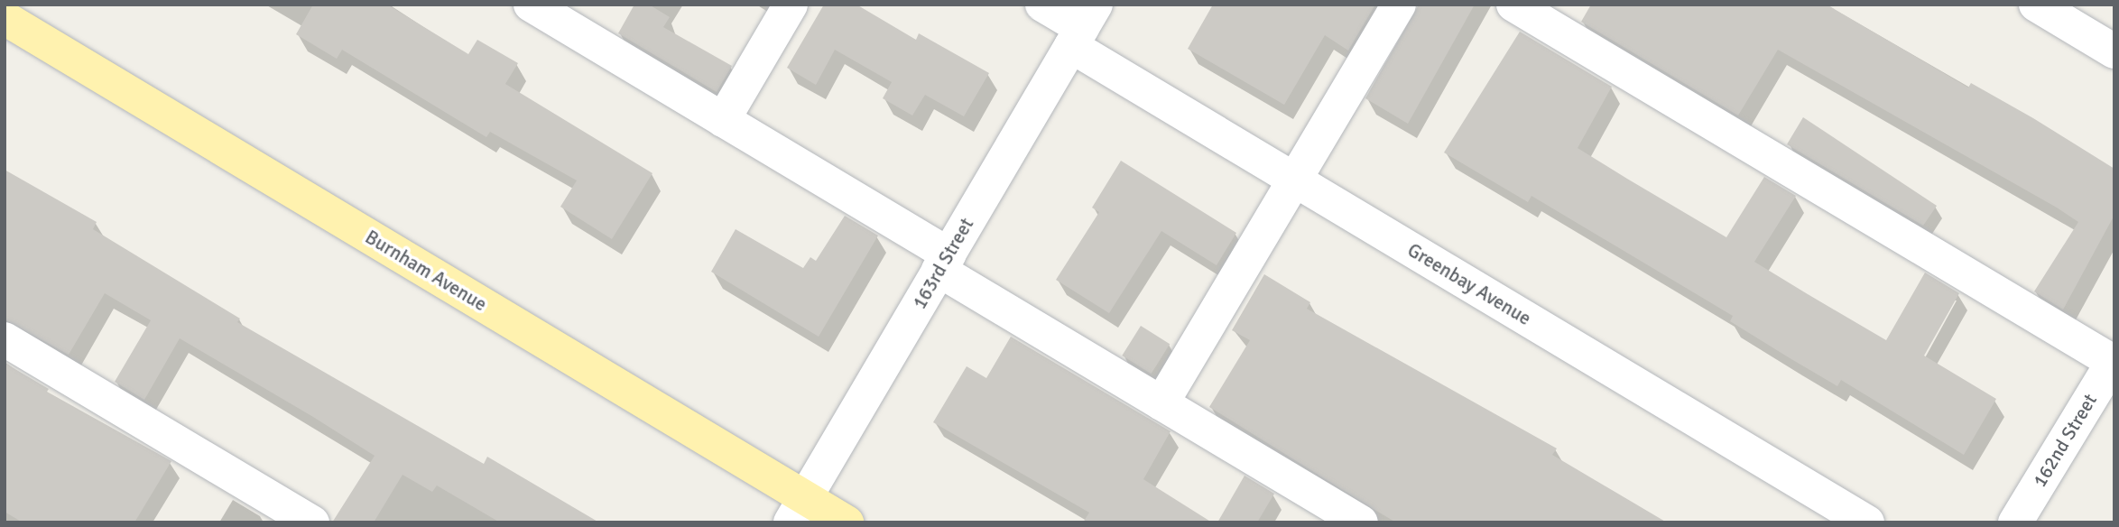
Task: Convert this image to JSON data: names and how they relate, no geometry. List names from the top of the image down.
{
  "streets": {
    "main road": ["Burnham Avenue"],
    "street": ["163rd Street", "Greenbay Avenue", "162nd Street"]
  },
  "crossings": [
    ["163rd Street", "Burnham Avenue"],
    ["163rd Street", "Greenbay Avenue"]
  ]
}
